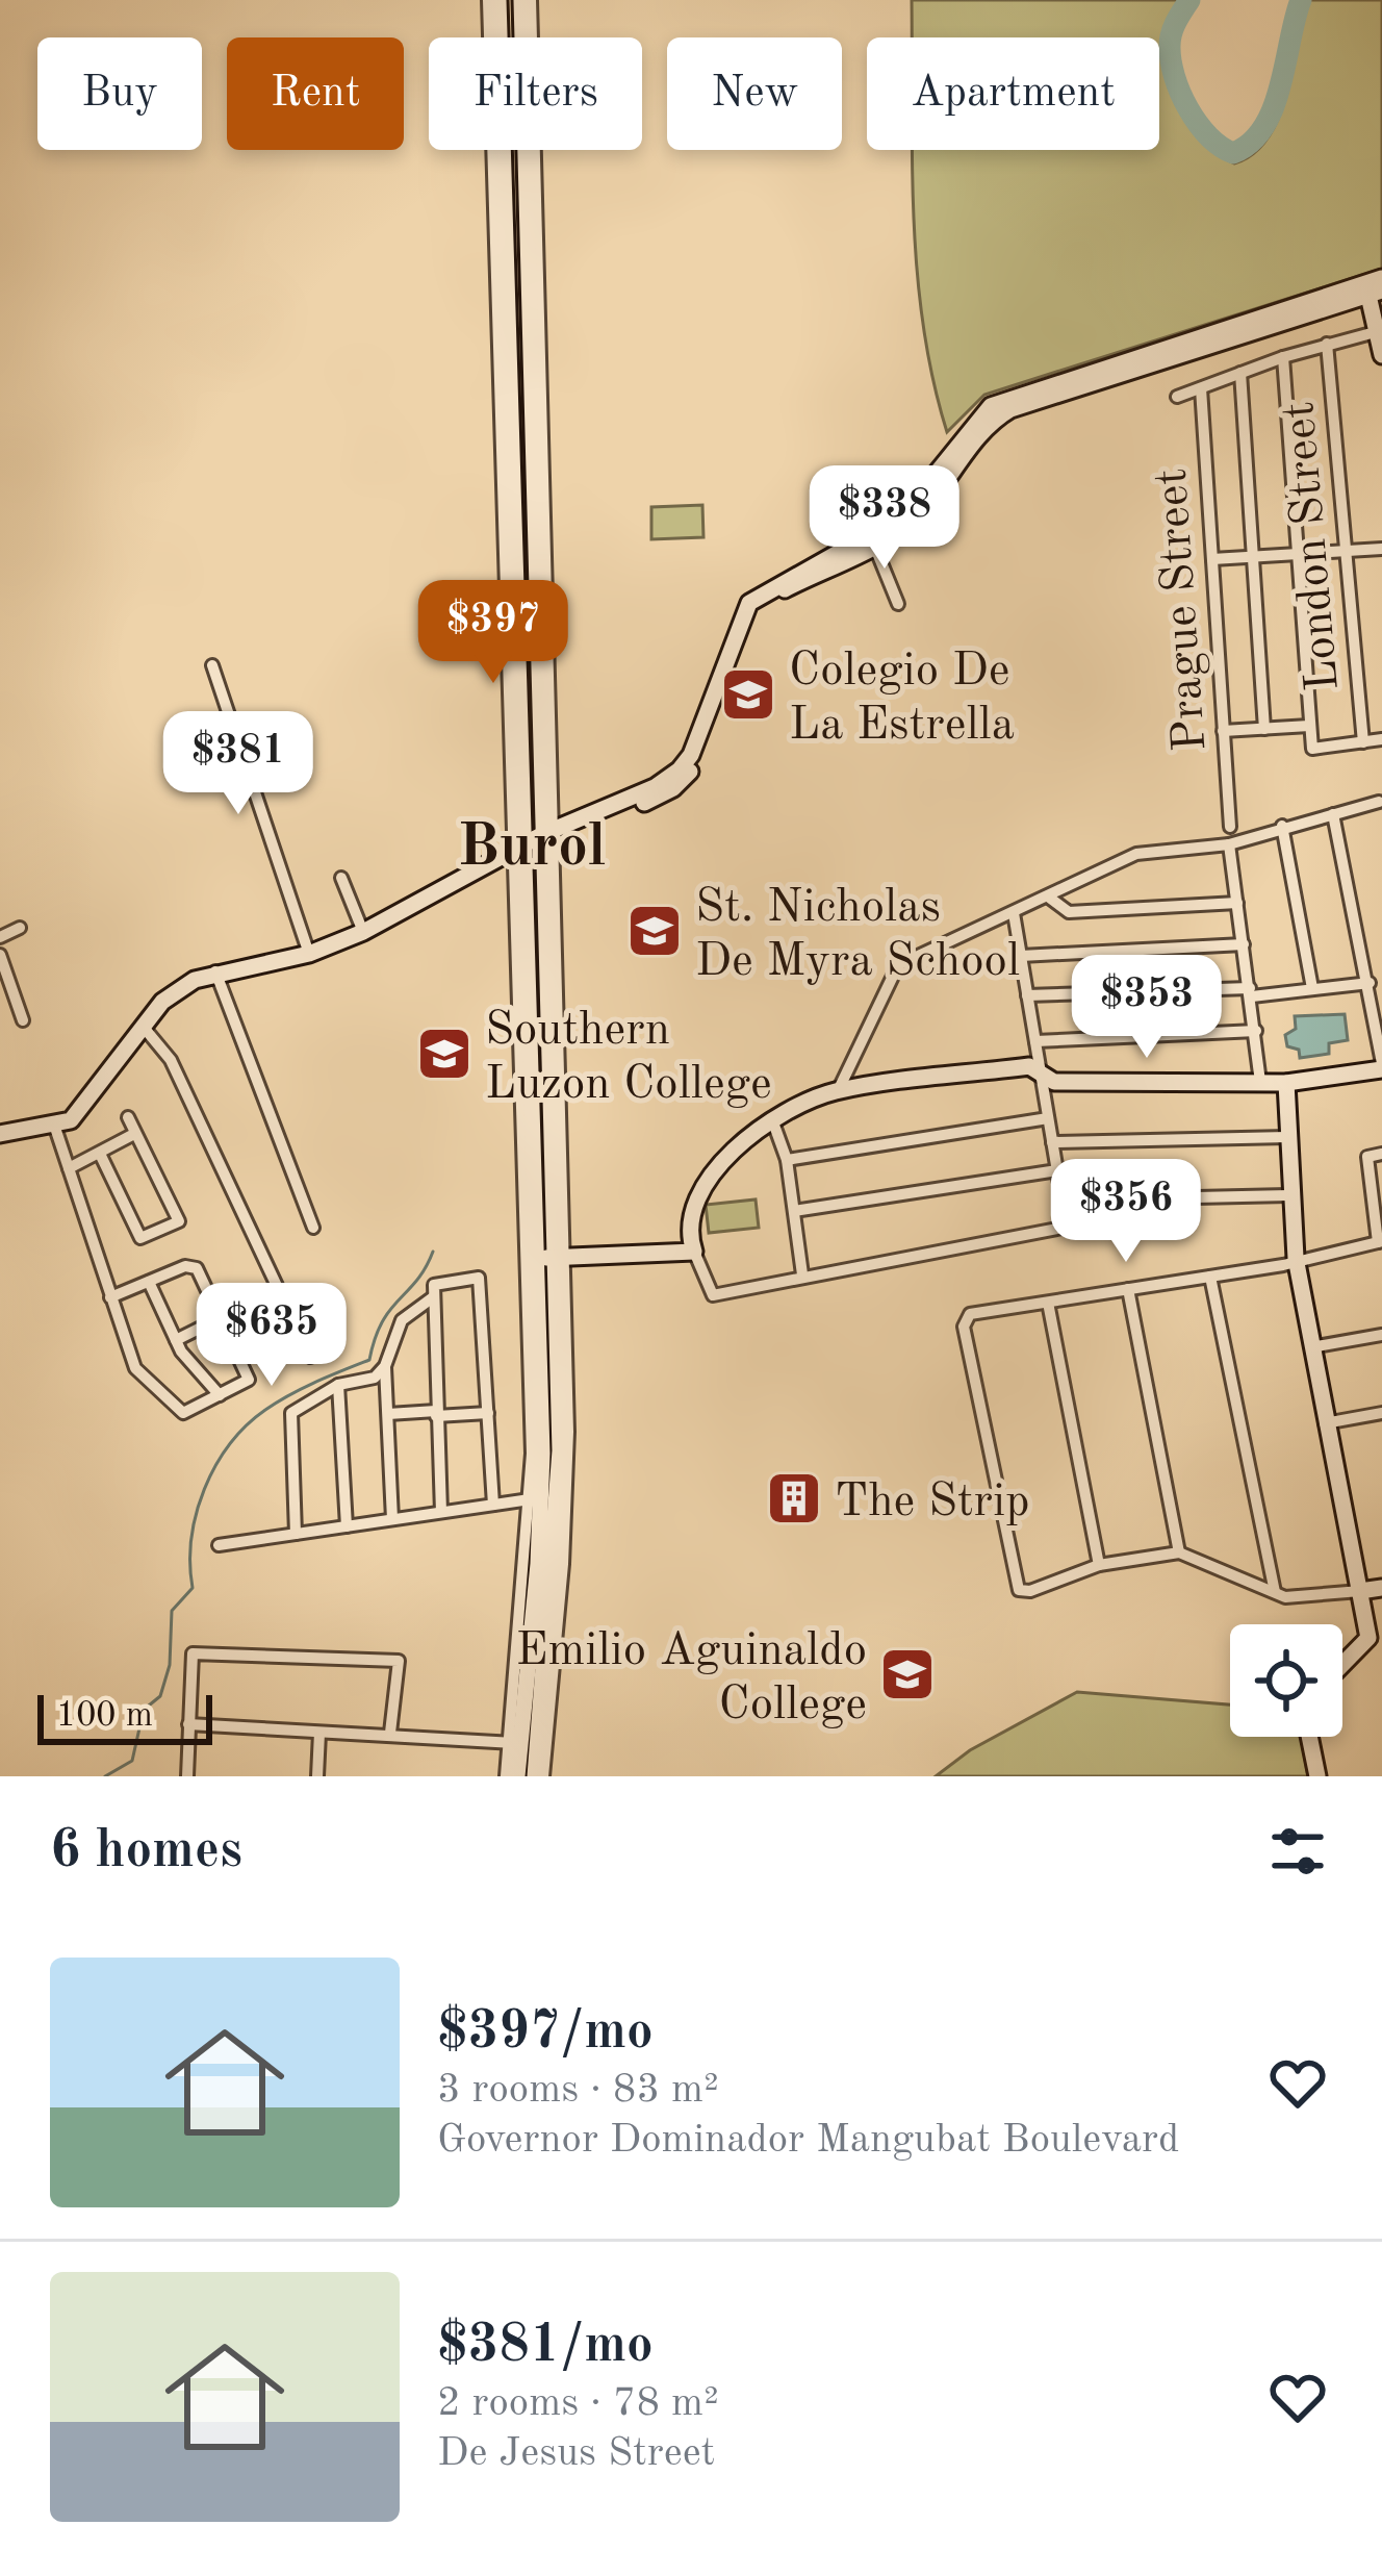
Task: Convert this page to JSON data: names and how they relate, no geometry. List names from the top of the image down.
{
  "streets": {
    "street": ["London Street", "Prague Street"]
  },
  "districts": ["Burol"],
  "places": {
    "school or university": [
      "Colegio De La Estrella",
      "St. Nicholas De Myra School",
      "Southern Luzon College",
      "Emilio Aguinaldo College"
    ],
    "building": ["The Strip"]
  },
  "scale_bar": "100 m",
  "page": {
    "chip": [
      "Buy",
      "Rent",
      "Filters",
      "New",
      "Apartment"
    ],
    "price": [
      "$338",
      "$397",
      "$381",
      "$353",
      "$356",
      "$635"
    ],
    "scale": "100 m",
    "heading": "6 homes",
    "list": [
      {
        "name": "$397/mo",
        "note": "3 rooms · 83 m² · Governor Dominador Mangubat Boulevard"
      },
      {
        "name": "$381/mo",
        "note": "2 rooms · 78 m² · De Jesus Street"
      }
    ]
  }
}
